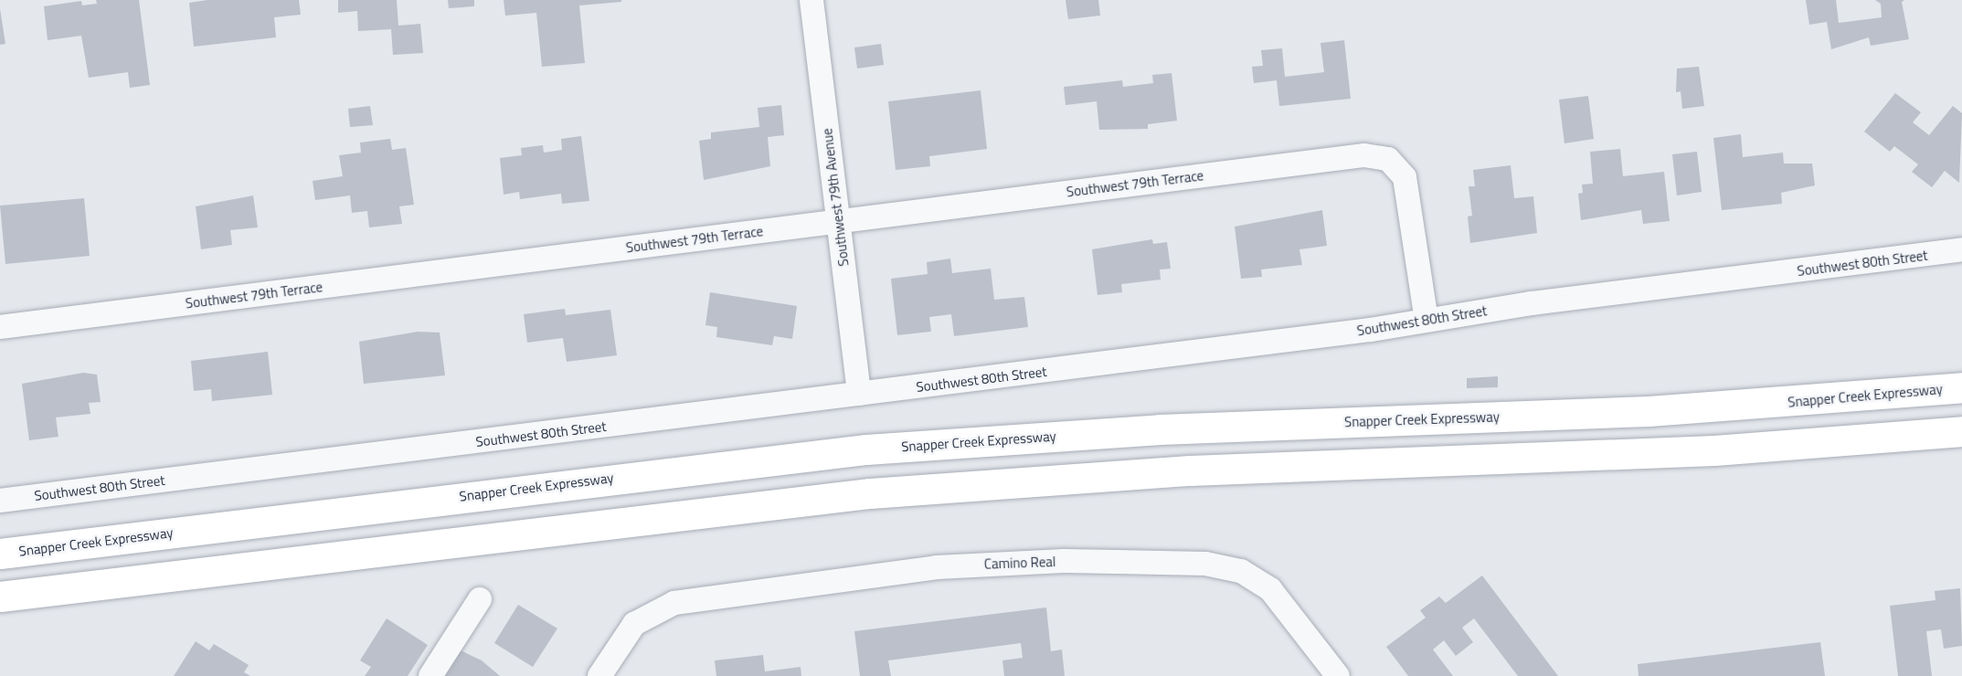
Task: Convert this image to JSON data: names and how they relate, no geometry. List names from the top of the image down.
{
  "streets": {
    "highway": ["Snapper Creek Expressway"],
    "street": [
      "Southwest 79th Terrace",
      "Southwest 79th Avenue",
      "Southwest 80th Street",
      "Camino Real"
    ]
  },
  "crossings": [
    ["Southwest 79th Terrace", "Southwest 79th Avenue"],
    ["Southwest 79th Terrace", "Southwest 80th Street"],
    ["Southwest 79th Avenue", "Southwest 80th Street"]
  ]
}
